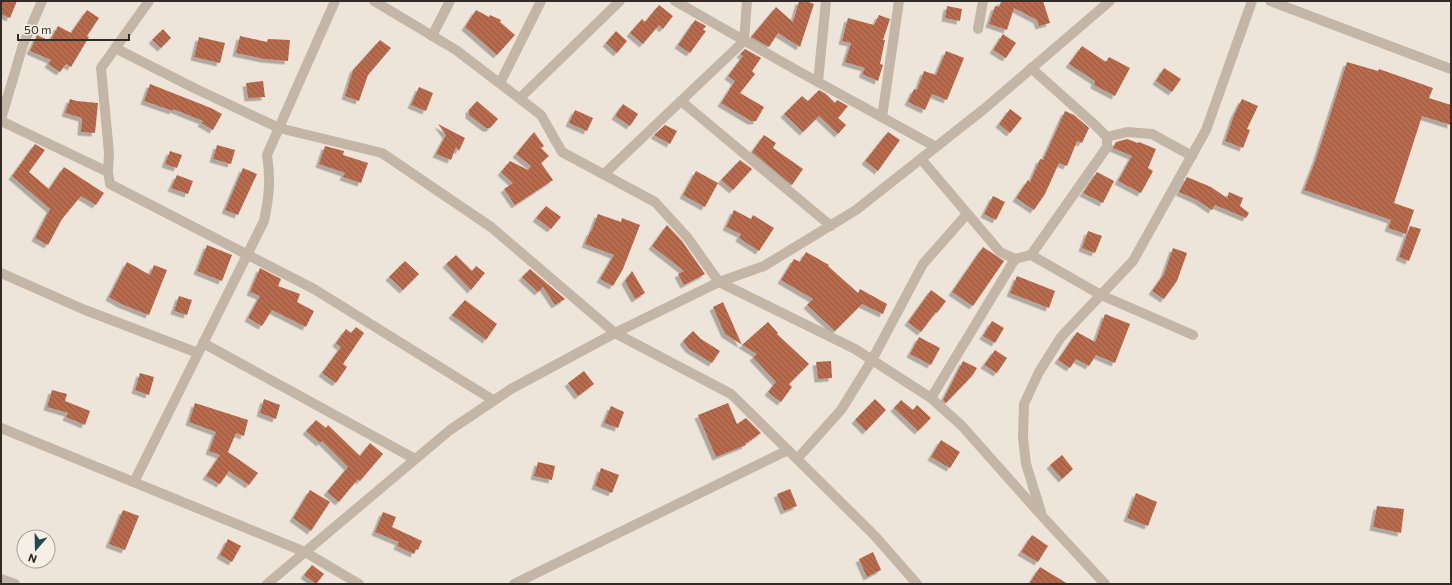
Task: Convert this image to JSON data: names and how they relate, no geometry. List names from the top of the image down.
{
  "scale_bar": "50 m",
  "north": "bottom"
}
